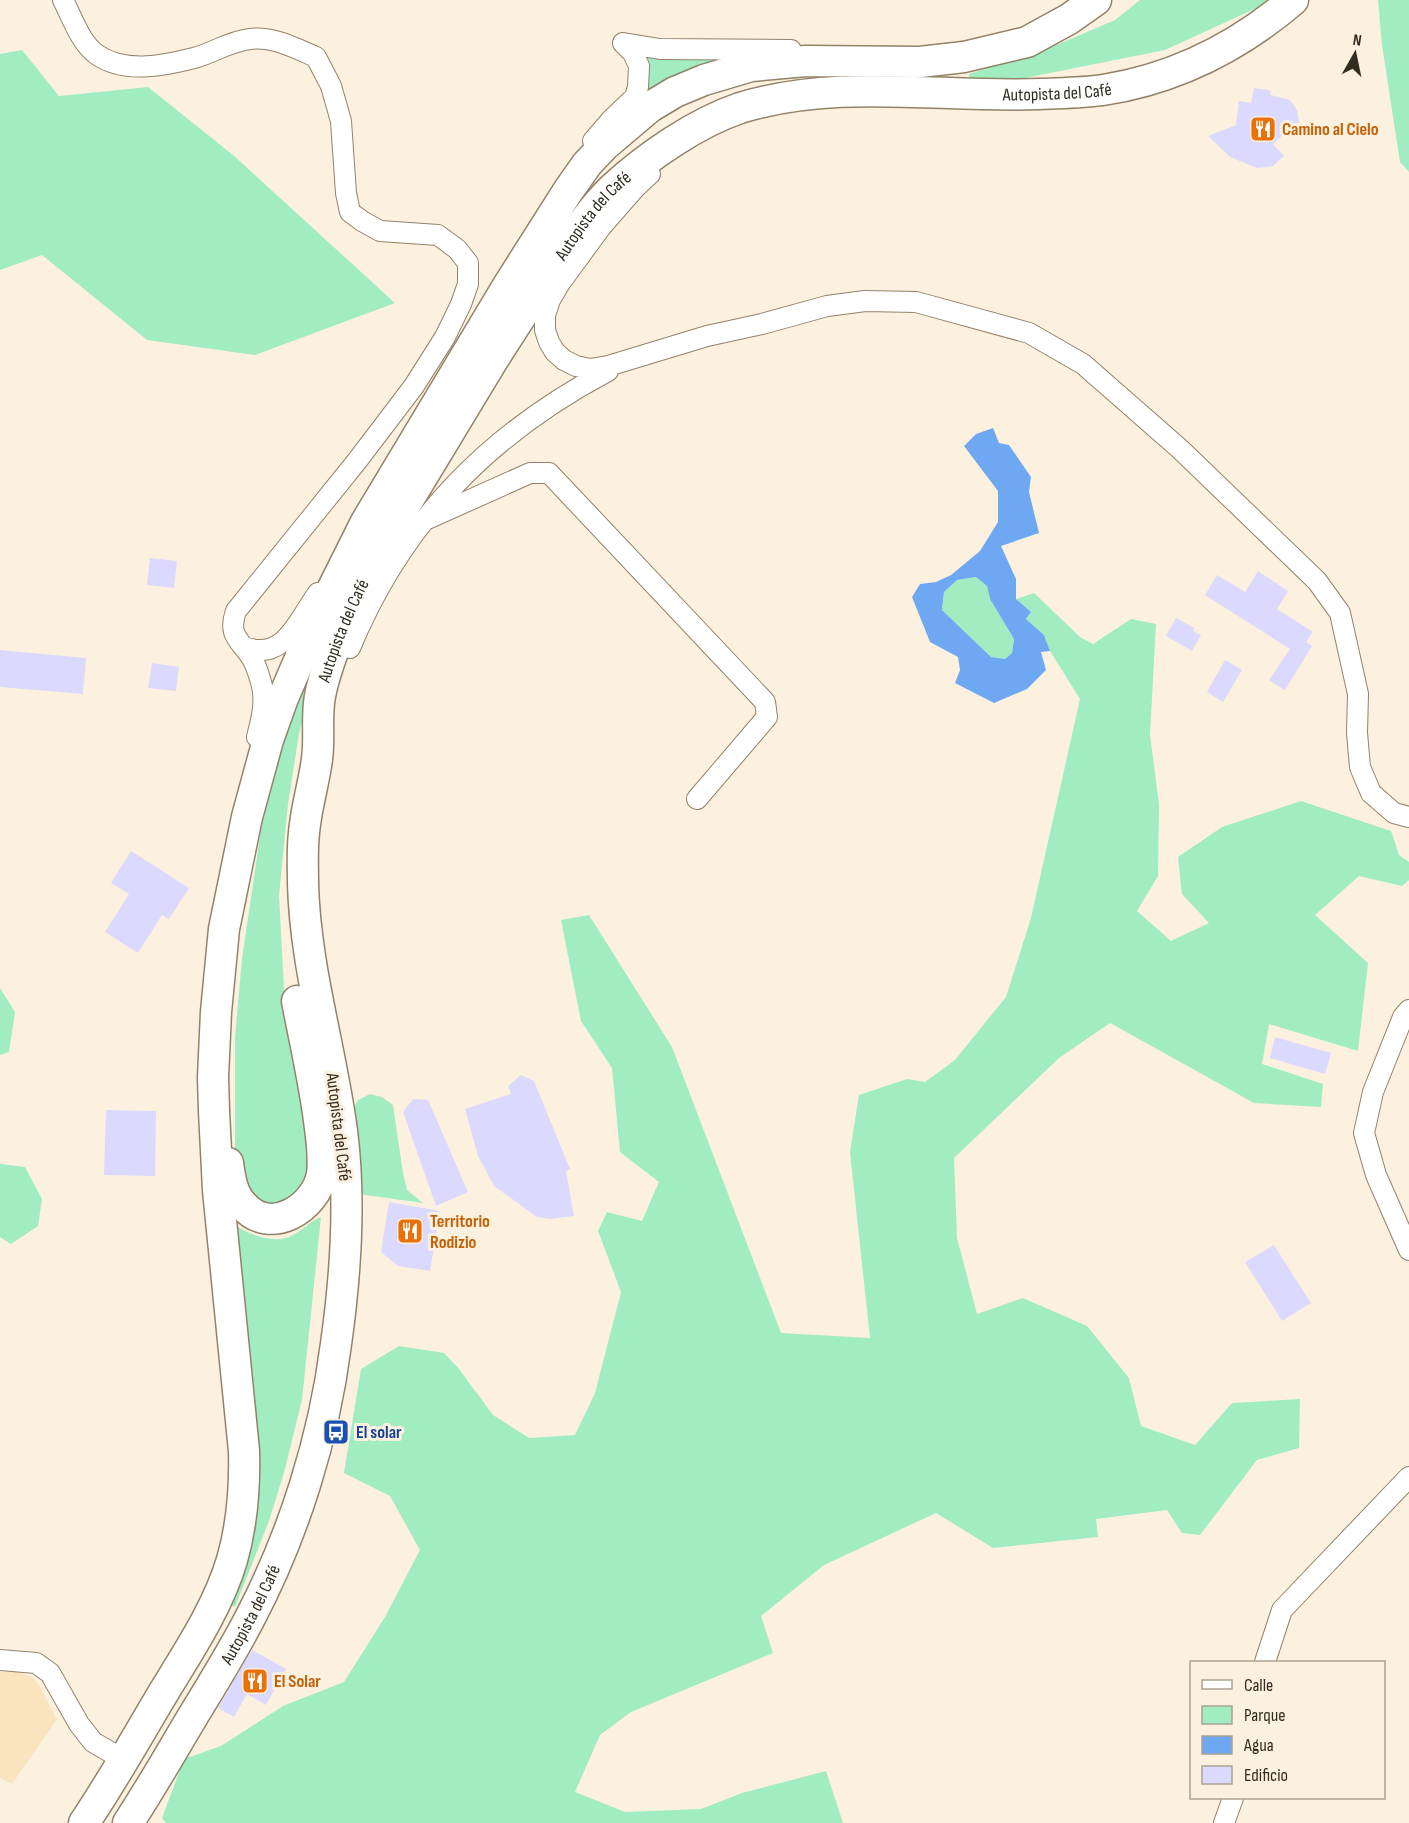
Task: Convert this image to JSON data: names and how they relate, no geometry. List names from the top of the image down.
{
  "streets": {
    "highway": ["Autopista del Café"]
  },
  "places": {
    "restaurant": ["Camino al Cielo", "Territorio Rodizio", "El Solar"],
    "bus stop": ["El solar"]
  },
  "legend": [
    "Calle",
    "Parque",
    "Agua",
    "Edificio"
  ],
  "north": "top"
}
